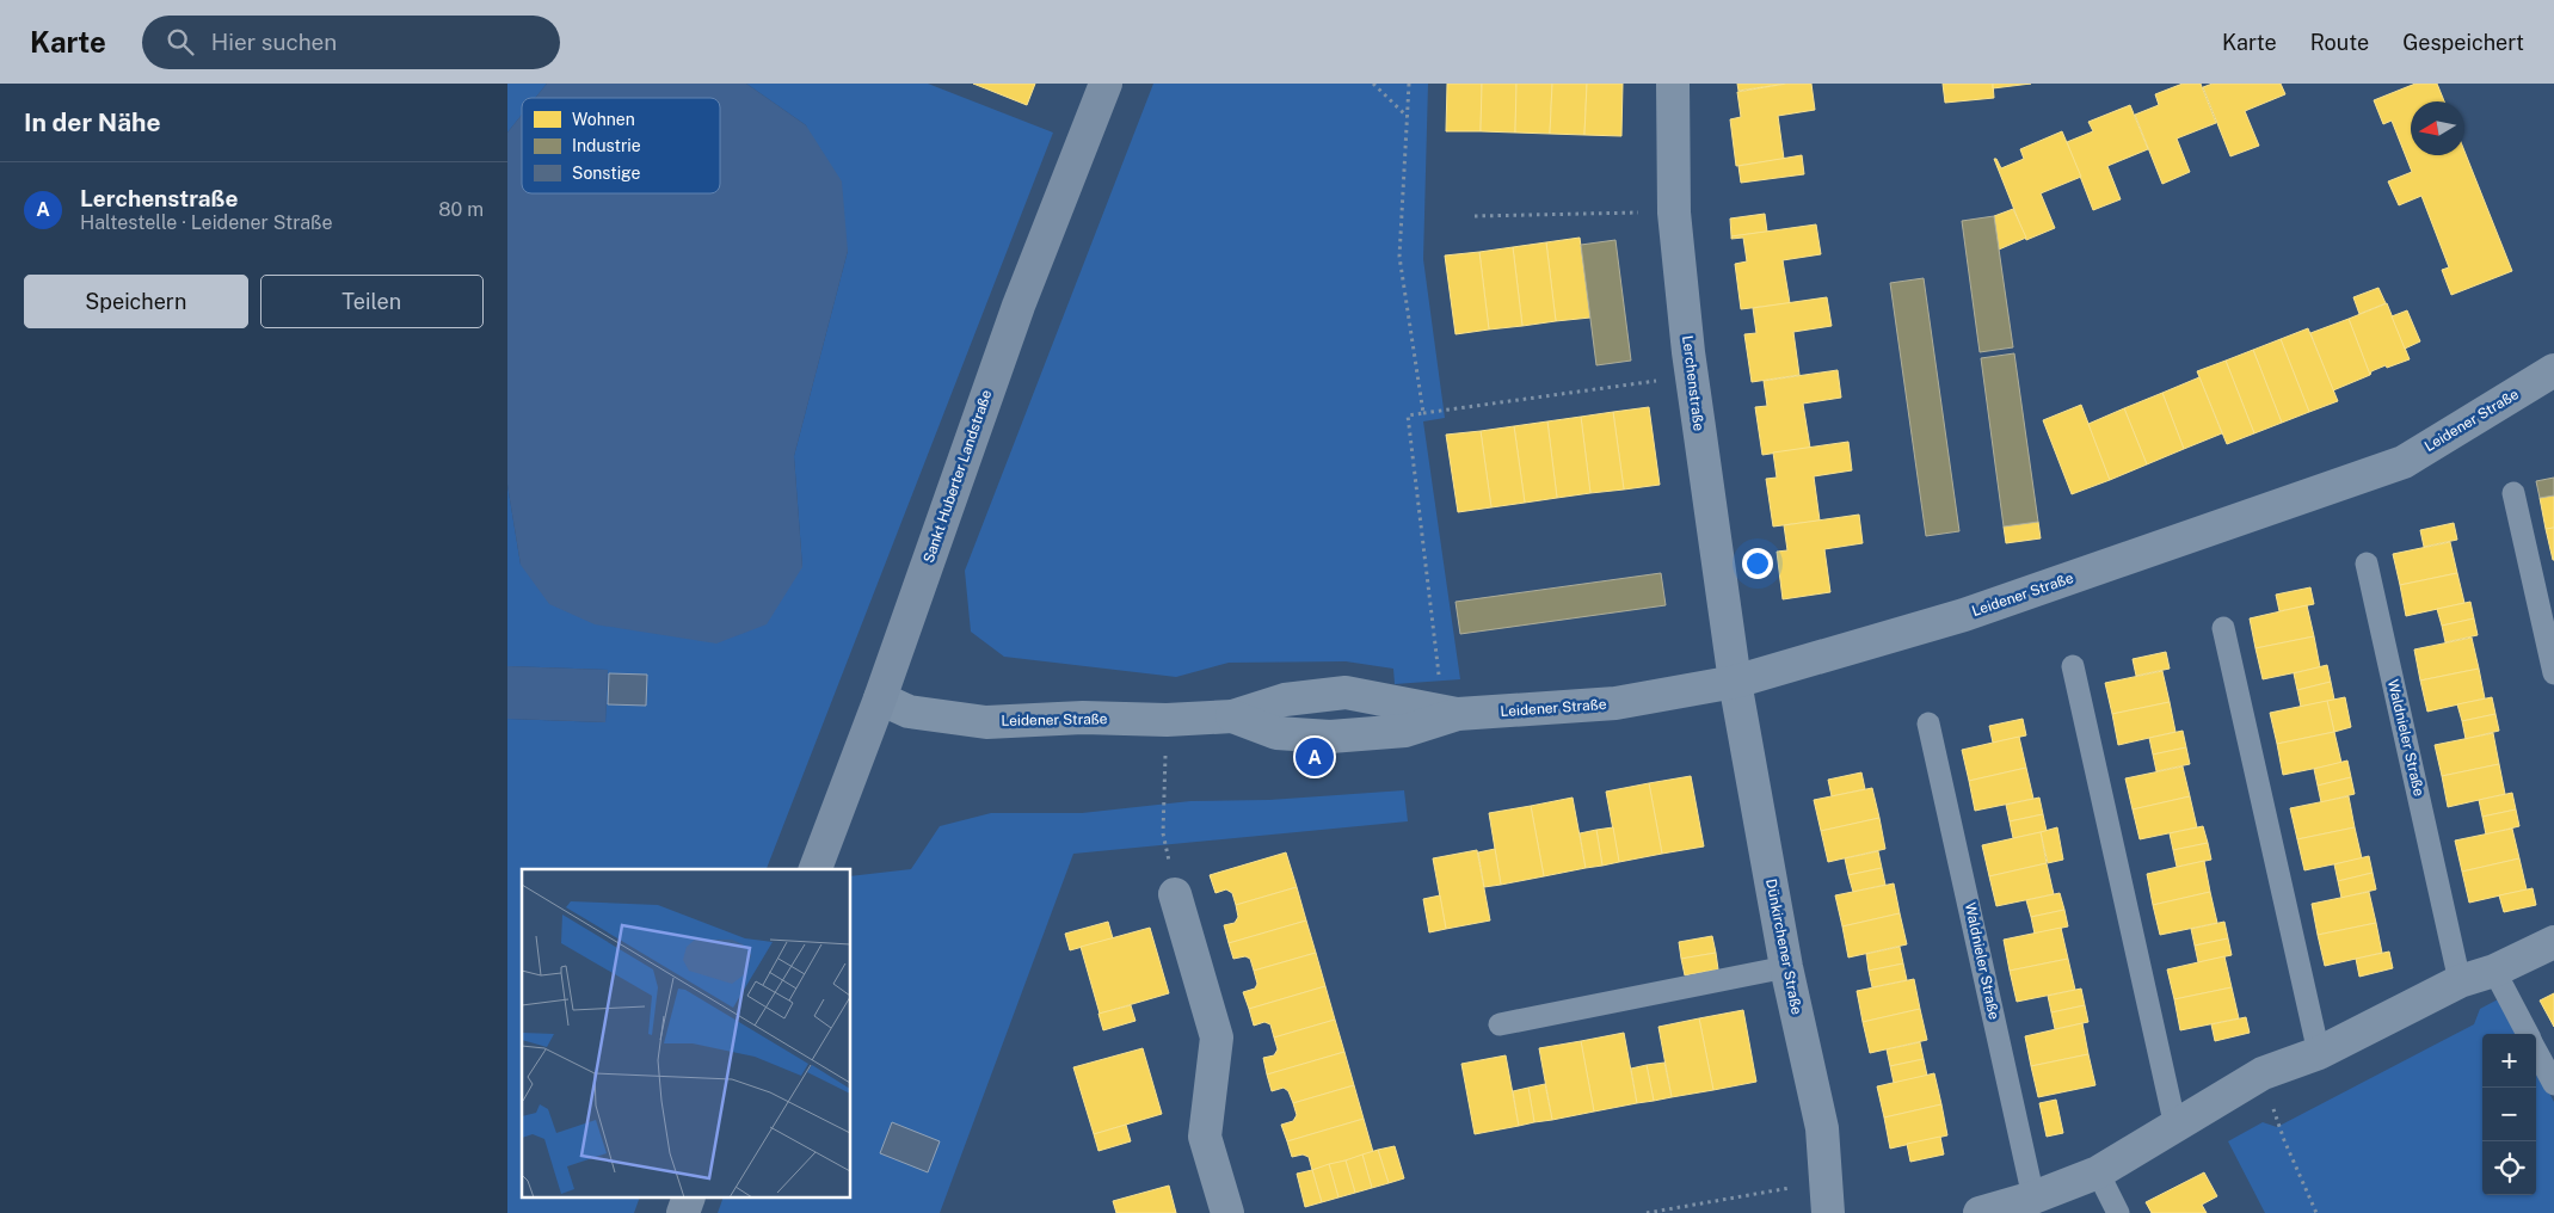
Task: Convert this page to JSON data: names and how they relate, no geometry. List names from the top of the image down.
{
  "streets": {
    "street": [
      "Lerchenstraße",
      "Leidener Straße",
      "Sankt Huberter Landstraße",
      "Dünkirchener Straße"
    ],
    "lane": ["Waldnieler Straße"]
  },
  "crossings": [
    ["Lerchenstraße", "Leidener Straße"],
    ["Lerchenstraße", "Dünkirchener Straße"],
    ["Leidener Straße", "Sankt Huberter Landstraße"],
    ["Leidener Straße", "Dünkirchener Straße"]
  ],
  "legend": ["Wohnen", "Industrie", "Sonstige"],
  "north": "left",
  "page": {
    "header": "Karte",
    "search": "Hier suchen",
    "nav": ["Karte", "Route", "Gespeichert"],
    "heading": "In der Nähe",
    "list": [
      {
        "mark": "A",
        "name": "Lerchenstraße",
        "note": "Haltestelle · Leidener Straße",
        "value": "80 m"
      }
    ],
    "buttons": ["Speichern", "Teilen"],
    "pins": "A",
    "map_buttons": ["+", "−"]
  }
}
